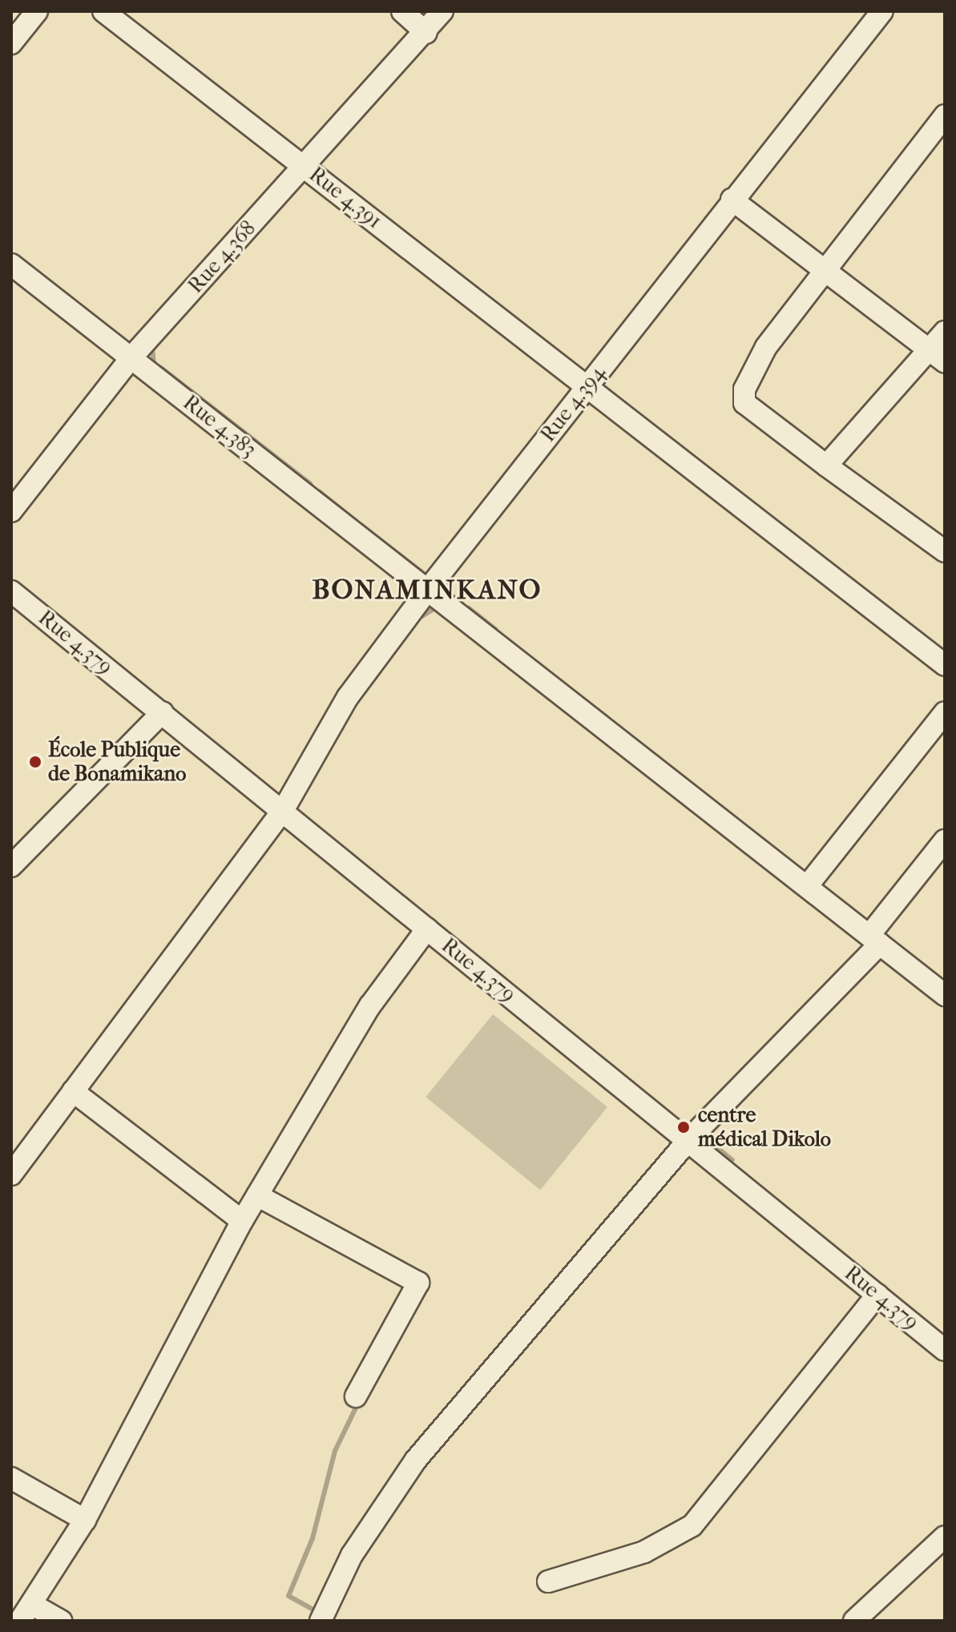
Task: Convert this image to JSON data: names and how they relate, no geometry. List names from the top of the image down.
{
  "streets": {
    "street": [
      "Rue 4.391",
      "Rue 4.368",
      "Rue 4.394",
      "Rue 4.383",
      "Rue 4.379"
    ]
  },
  "crossings": [
    ["Rue 4.391", "Rue 4.368"],
    ["Rue 4.391", "Rue 4.394"],
    ["Rue 4.368", "Rue 4.383"],
    ["Rue 4.394", "Rue 4.383"],
    ["Rue 4.394", "Rue 4.379"]
  ],
  "districts": ["BONAMINKANO"],
  "places": ["École Publique de Bonamikano", "centre médical Dikolo"]
}
